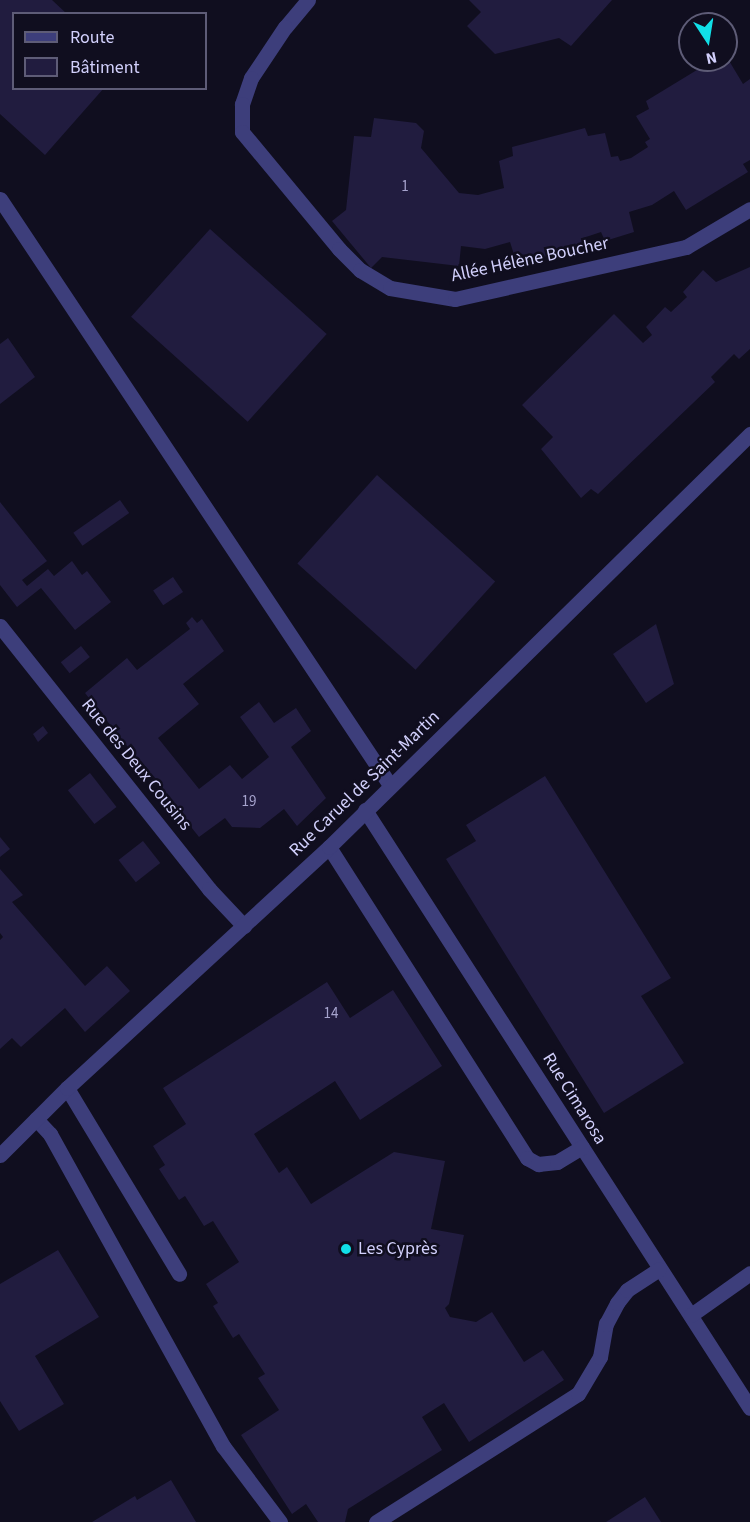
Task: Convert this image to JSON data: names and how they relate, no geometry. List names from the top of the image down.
{
  "streets": {
    "street": [
      "Allée Hélène Boucher",
      "Rue des Deux Cousins",
      "Rue Caruel de Saint-Martin",
      "Rue Cimarosa"
    ]
  },
  "crossings": [
    ["Rue des Deux Cousins", "Rue Caruel de Saint-Martin"],
    ["Rue Caruel de Saint-Martin", "Rue Cimarosa"]
  ],
  "places": ["Les Cyprès"],
  "house_numbers": ["1", "19", "14"],
  "legend": ["Route", "Bâtiment"],
  "north": "bottom"
}
